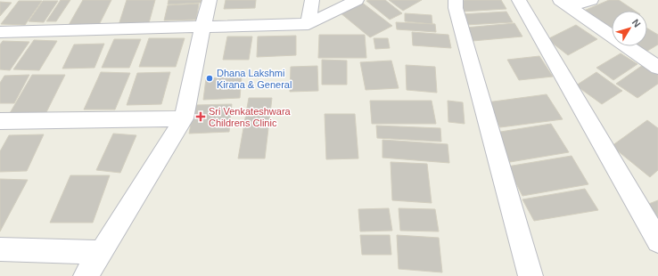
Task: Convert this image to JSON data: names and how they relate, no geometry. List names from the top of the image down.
{
  "places": {
    "other": ["Dhana Lakshmi Kirana & General"],
    "health": ["Sri Venkateshwara Childrens Clinic"]
  },
  "north": "top right"
}
